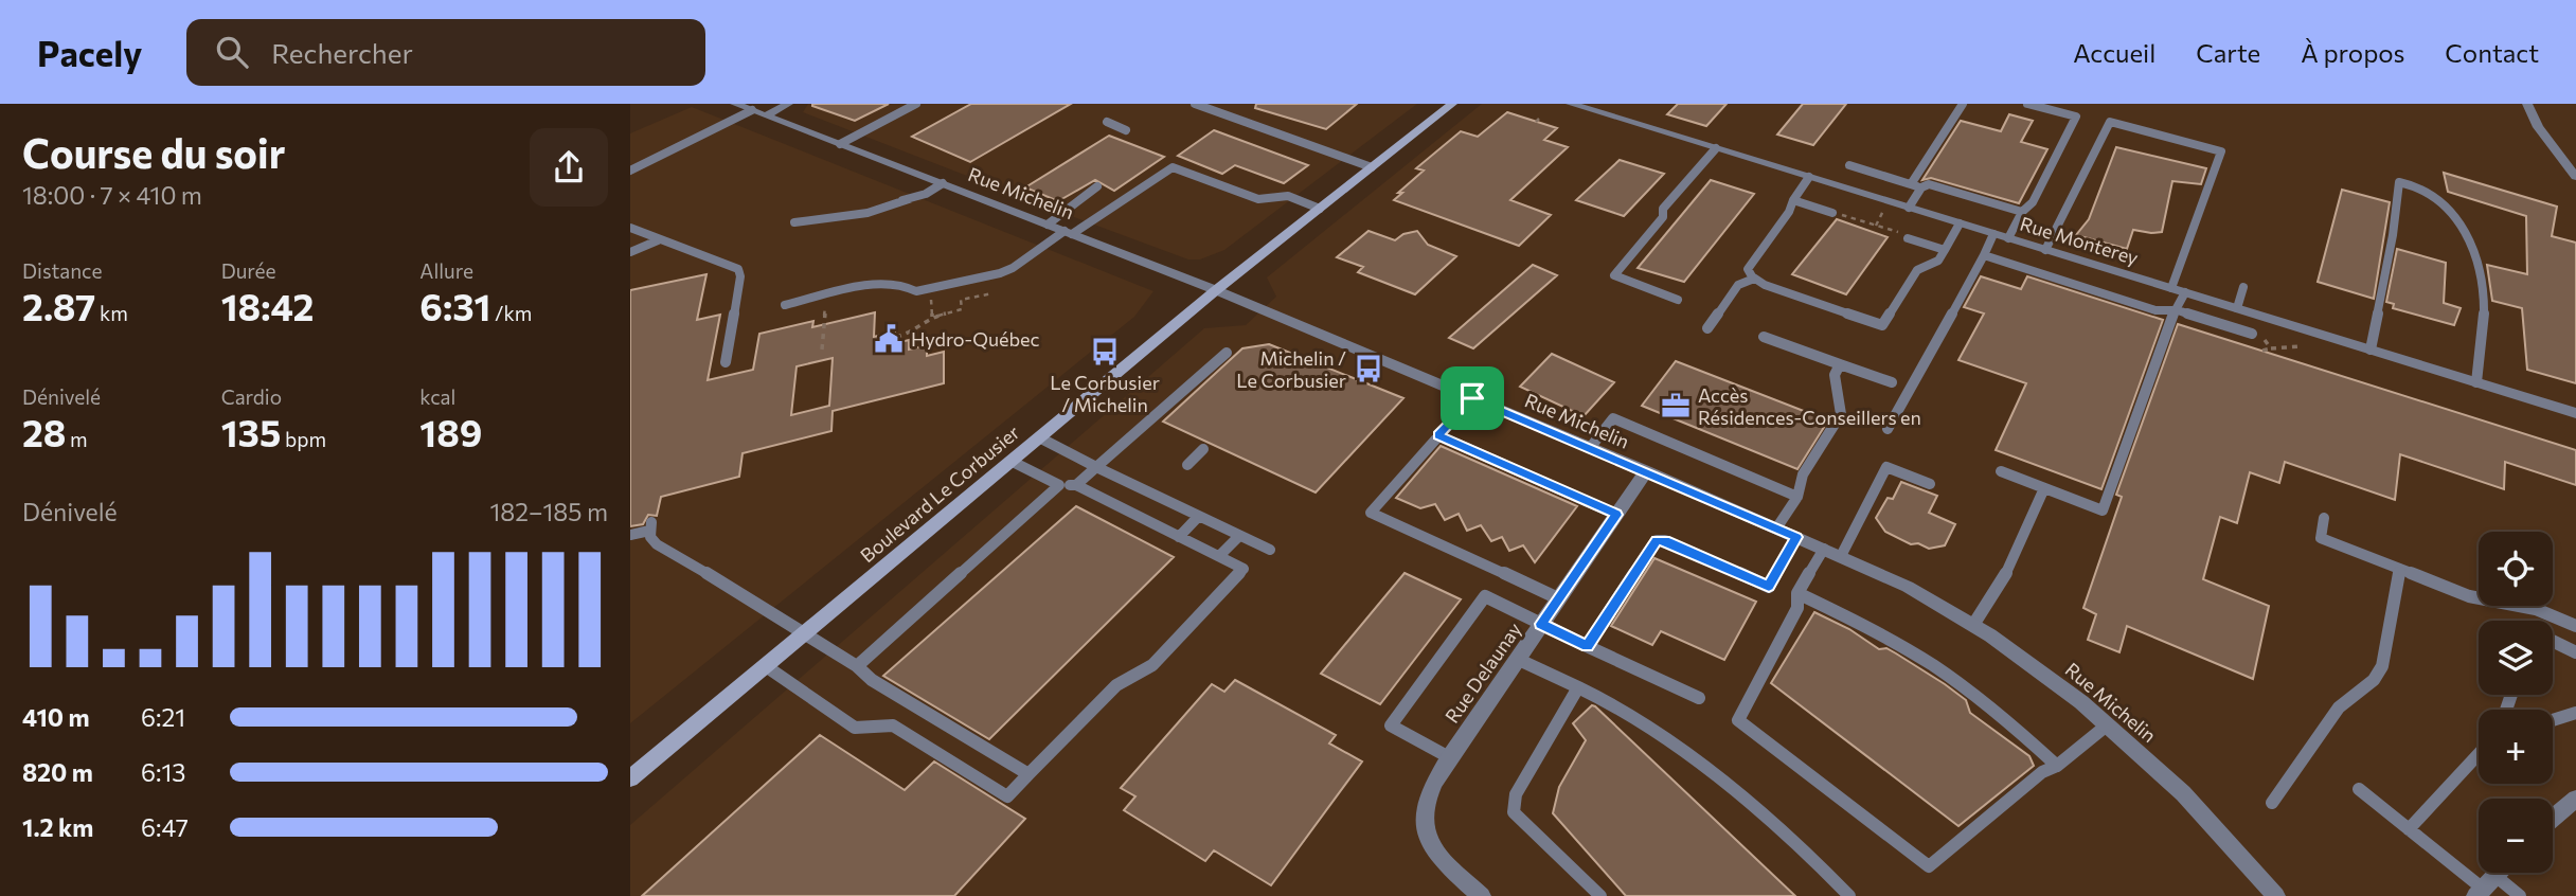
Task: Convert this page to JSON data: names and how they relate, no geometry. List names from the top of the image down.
{
  "streets": {
    "street": [
      "Rue Michelin",
      "Rue Monterey",
      "Boulevard Le Corbusier",
      "Rue Delaunay"
    ]
  },
  "crossings": [
    ["Rue Michelin", "Boulevard Le Corbusier"],
    ["Rue Michelin", "Rue Delaunay"]
  ],
  "places": {
    "public building": ["Hydro-Québec"],
    "bus stop": ["Le Corbusier / Michelin", "Michelin / Le Corbusier"],
    "office": ["Accès Résidences-Conseillers en"]
  },
  "page": {
    "header": "Pacely",
    "search": "Rechercher",
    "nav": [
      "Accueil",
      "Carte",
      "À propos",
      "Contact"
    ],
    "heading": ["Course du soir", "18:00 · 7 × 410 m"],
    "stats": [
      ["Distance", "2.87 km"],
      ["Durée", "18:42"],
      ["Allure", "6:31 /km"],
      ["Dénivelé", "28 m"],
      ["Cardio", "135 bpm"],
      ["kcal", "189"]
    ],
    "chart": ["Dénivelé", "182–185 m"],
    "map_buttons": ["+", "−"],
    "list": [
      {
        "name": "410 m",
        "note": "6:21"
      },
      {
        "name": "820 m",
        "note": "6:13"
      },
      {
        "name": "1.2 km",
        "note": "6:47"
      }
    ]
  }
}
